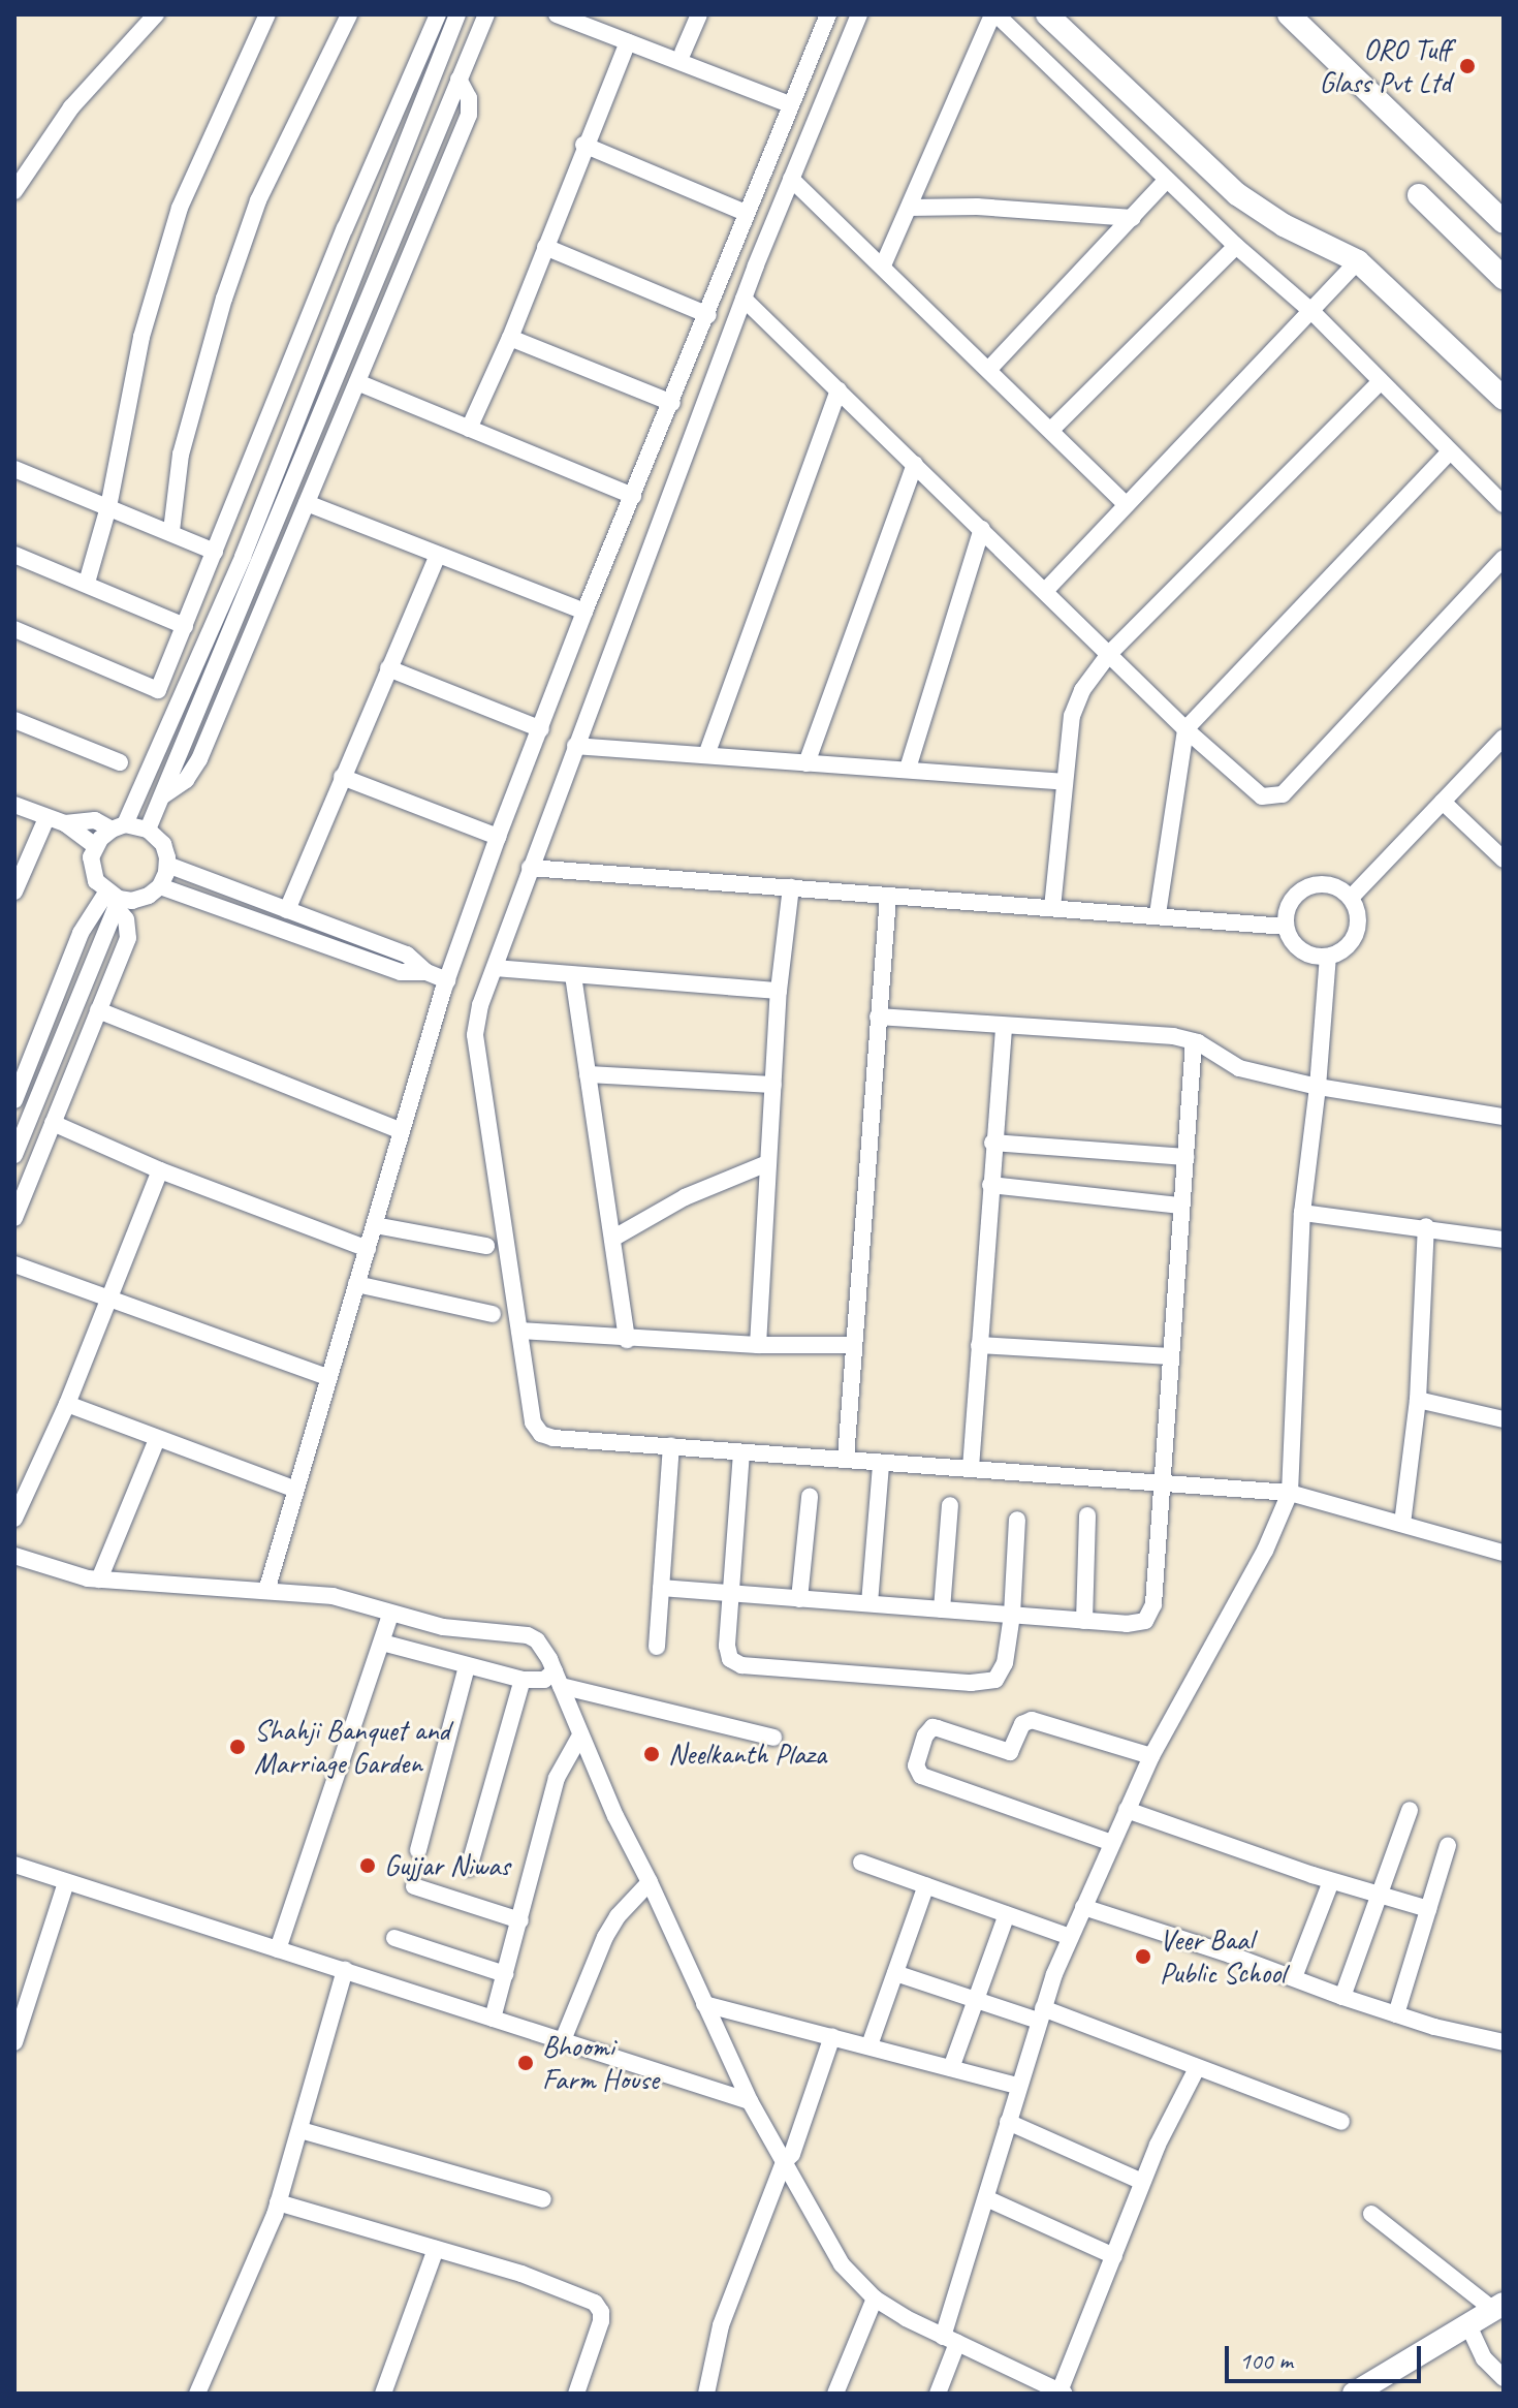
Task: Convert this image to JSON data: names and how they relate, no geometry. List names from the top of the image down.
{
  "places": [
    "ORO Tuff Glass Pvt Ltd",
    "Shahji Banquet and Marriage Garden",
    "Neelkanth Plaza",
    "Gujjar Niwas",
    "Veer Baal Public School",
    "Bhoomi Farm House"
  ],
  "scale_bar": "100 m"
}
